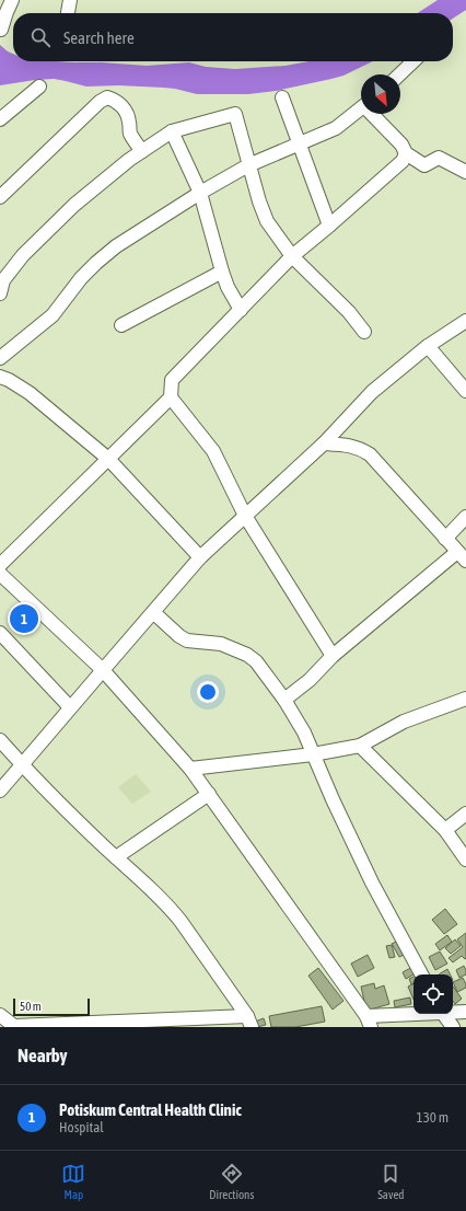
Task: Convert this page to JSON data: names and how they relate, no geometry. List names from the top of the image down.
{
  "scale_bar": "50 m",
  "north": "bottom right",
  "page": {
    "search": "Search here",
    "pins": "1",
    "scale": "50 m",
    "heading": "Nearby",
    "list": [
      {
        "mark": "1",
        "name": "Potiskum Central Health Clinic",
        "note": "Hospital",
        "value": "130 m"
      }
    ],
    "nav": ["Map", "Directions", "Saved"]
  }
}
